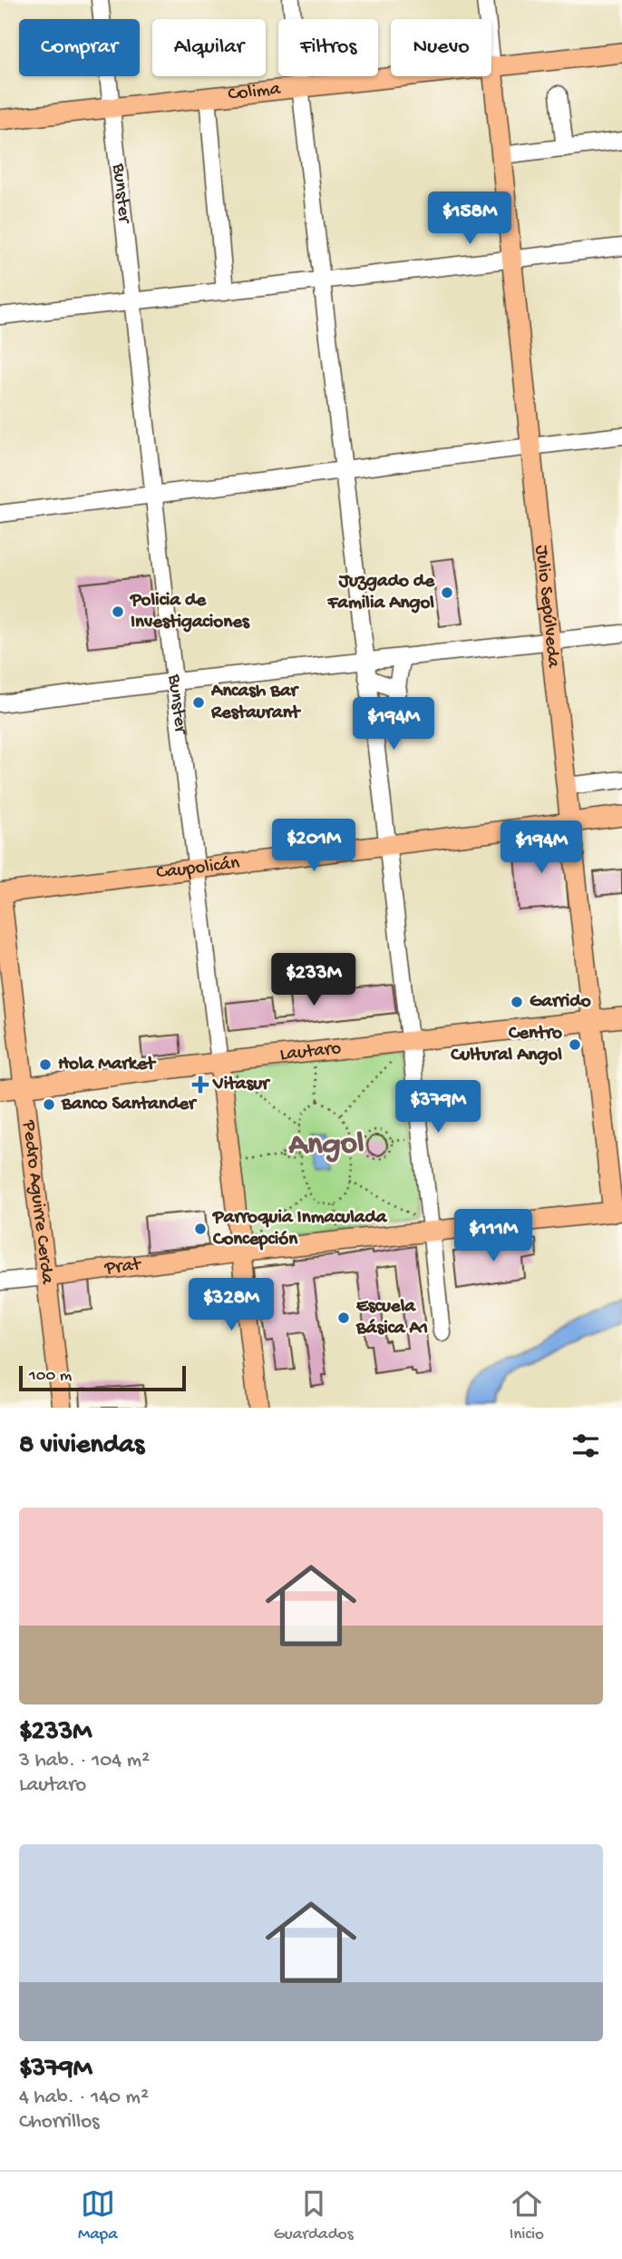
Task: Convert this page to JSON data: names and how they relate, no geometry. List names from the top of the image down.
{
  "streets": {
    "main road": [
      "Colima",
      "Bunster",
      "Julio Sepúlveda",
      "Caupolicán",
      "Lautaro",
      "Pedro Aguirre Cerda",
      "Prat"
    ]
  },
  "crossings": [
    ["Colima", "Bunster"],
    ["Colima", "Julio Sepúlveda"],
    ["Bunster", "Caupolicán"],
    ["Bunster", "Lautaro"],
    ["Bunster", "Prat"],
    ["Julio Sepúlveda", "Caupolicán"],
    ["Julio Sepúlveda", "Lautaro"],
    ["Julio Sepúlveda", "Prat"],
    ["Caupolicán", "Pedro Aguirre Cerda"],
    ["Lautaro", "Pedro Aguirre Cerda"],
    ["Pedro Aguirre Cerda", "Prat"]
  ],
  "districts": ["Angol"],
  "places": {
    "other": [
      "Juzgado de Familia Angol",
      "Policia de Investigaciones",
      "Ancash Bar Restaurant",
      "Garrido",
      "Centro Cultural Angol",
      "Hola Market",
      "Banco Santander",
      "Parroquia Inmaculada Concepción",
      "Escuela Básica A1"
    ],
    "health": ["Vitasur"]
  },
  "scale_bar": "100 m",
  "page": {
    "chip": [
      "Comprar",
      "Alquilar",
      "Filtros",
      "Nuevo"
    ],
    "price": [
      "$158M",
      "$194M",
      "$201M",
      "$194M",
      "$233M",
      "$379M",
      "$111M",
      "$328M"
    ],
    "scale": "100 m",
    "heading": "8 viviendas",
    "list": [
      {
        "name": "$233M",
        "note": "3 hab. · 104 m² · Lautaro"
      },
      {
        "name": "$379M",
        "note": "4 hab. · 140 m² · Chorrillos"
      }
    ],
    "tabs": ["Mapa", "Guardados", "Inicio"]
  }
}
